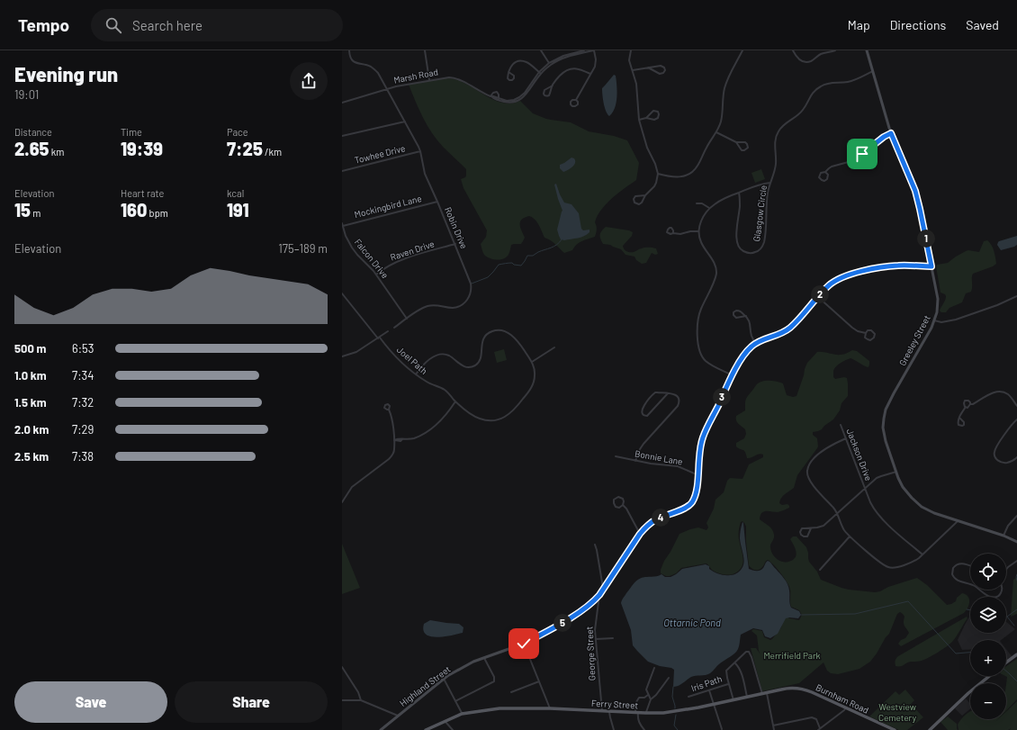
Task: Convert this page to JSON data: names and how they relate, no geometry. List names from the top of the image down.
{
  "streets": {
    "main road": ["Burnham Road", "Ferry Street"],
    "street": [
      "Marsh Road",
      "Towhee Drive",
      "Mockingbird Lane",
      "Glasgow Circle",
      "Robin Drive",
      "Raven Drive",
      "Falcon Drive",
      "Greeley Street",
      "Joel Path",
      "Jackson Drive",
      "Bonnie Lane",
      "George Street",
      "Iris Path",
      "Highland Street"
    ]
  },
  "crossings": [
    ["Marsh Road", "Robin Drive"],
    ["Towhee Drive", "Robin Drive"],
    ["Mockingbird Lane", "Robin Drive"],
    ["Mockingbird Lane", "Falcon Drive"],
    ["Glasgow Circle", "Greeley Street"],
    ["Robin Drive", "Raven Drive"],
    ["Robin Drive", "Falcon Drive"],
    ["Raven Drive", "Falcon Drive"],
    ["Greeley Street", "Highland Street"],
    ["Bonnie Lane", "Highland Street"],
    ["George Street", "Highland Street"],
    ["George Street", "Ferry Street"],
    ["Burnham Road", "Ferry Street"]
  ],
  "water": ["Ottarnic Pond"],
  "parks": ["Merrifield Park", "Westview Cemetery"],
  "page": {
    "header": "Tempo",
    "search": "Search here",
    "nav": ["Map", "Directions", "Saved"],
    "heading": ["Evening run", "19:01"],
    "stats": [
      ["Distance", "2.65 km"],
      ["Time", "19:39"],
      ["Pace", "7:25 /km"],
      ["Elevation", "15 m"],
      ["Heart rate", "160 bpm"],
      ["kcal", "191"]
    ],
    "pins": [
      "1",
      "2",
      "3",
      "4",
      "5"
    ],
    "chart": ["Elevation", "175–189 m"],
    "list": [
      {
        "name": "500 m",
        "note": "6:53"
      },
      {
        "name": "1.0 km",
        "note": "7:34"
      },
      {
        "name": "1.5 km",
        "note": "7:32"
      },
      {
        "name": "2.0 km",
        "note": "7:29"
      },
      {
        "name": "2.5 km",
        "note": "7:38"
      }
    ],
    "map_buttons": ["+", "−"],
    "buttons": ["Save", "Share"]
  }
}
